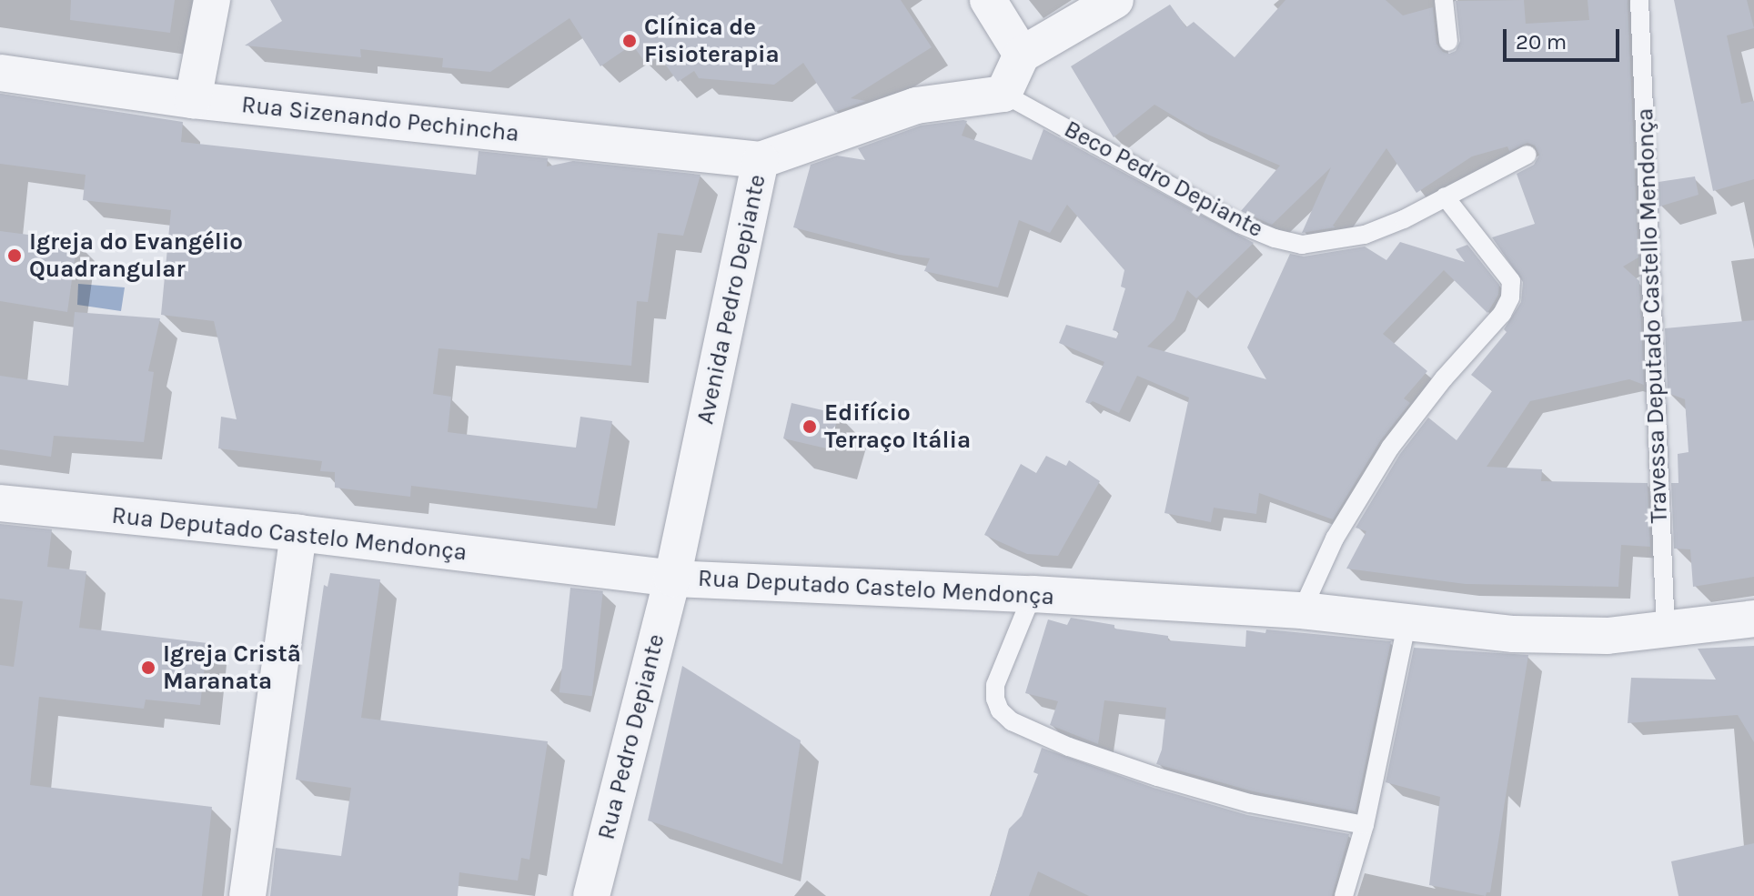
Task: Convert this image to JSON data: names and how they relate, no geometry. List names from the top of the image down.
{
  "streets": {
    "street": [
      "Rua Sizenando Pechincha",
      "Avenida Pedro Depiante",
      "Rua Deputado Castelo Mendonça",
      "Rua Pedro Depiante"
    ],
    "lane": ["Beco Pedro Depiante", "Travessa Deputado Castello Mendonça"]
  },
  "crossings": [
    ["Rua Sizenando Pechincha", "Avenida Pedro Depiante"],
    ["Beco Pedro Depiante", "Avenida Pedro Depiante"],
    ["Avenida Pedro Depiante", "Rua Deputado Castelo Mendonça"],
    ["Avenida Pedro Depiante", "Rua Pedro Depiante"],
    ["Travessa Deputado Castello Mendonça", "Rua Deputado Castelo Mendonça"],
    ["Rua Deputado Castelo Mendonça", "Rua Pedro Depiante"]
  ],
  "places": [
    "Clínica de Fisioterapia",
    "Igreja do Evangélio Quadrangular",
    "Edifício Terraço Itália",
    "Igreja Cristã Maranata"
  ],
  "scale_bar": "20 m"
}
